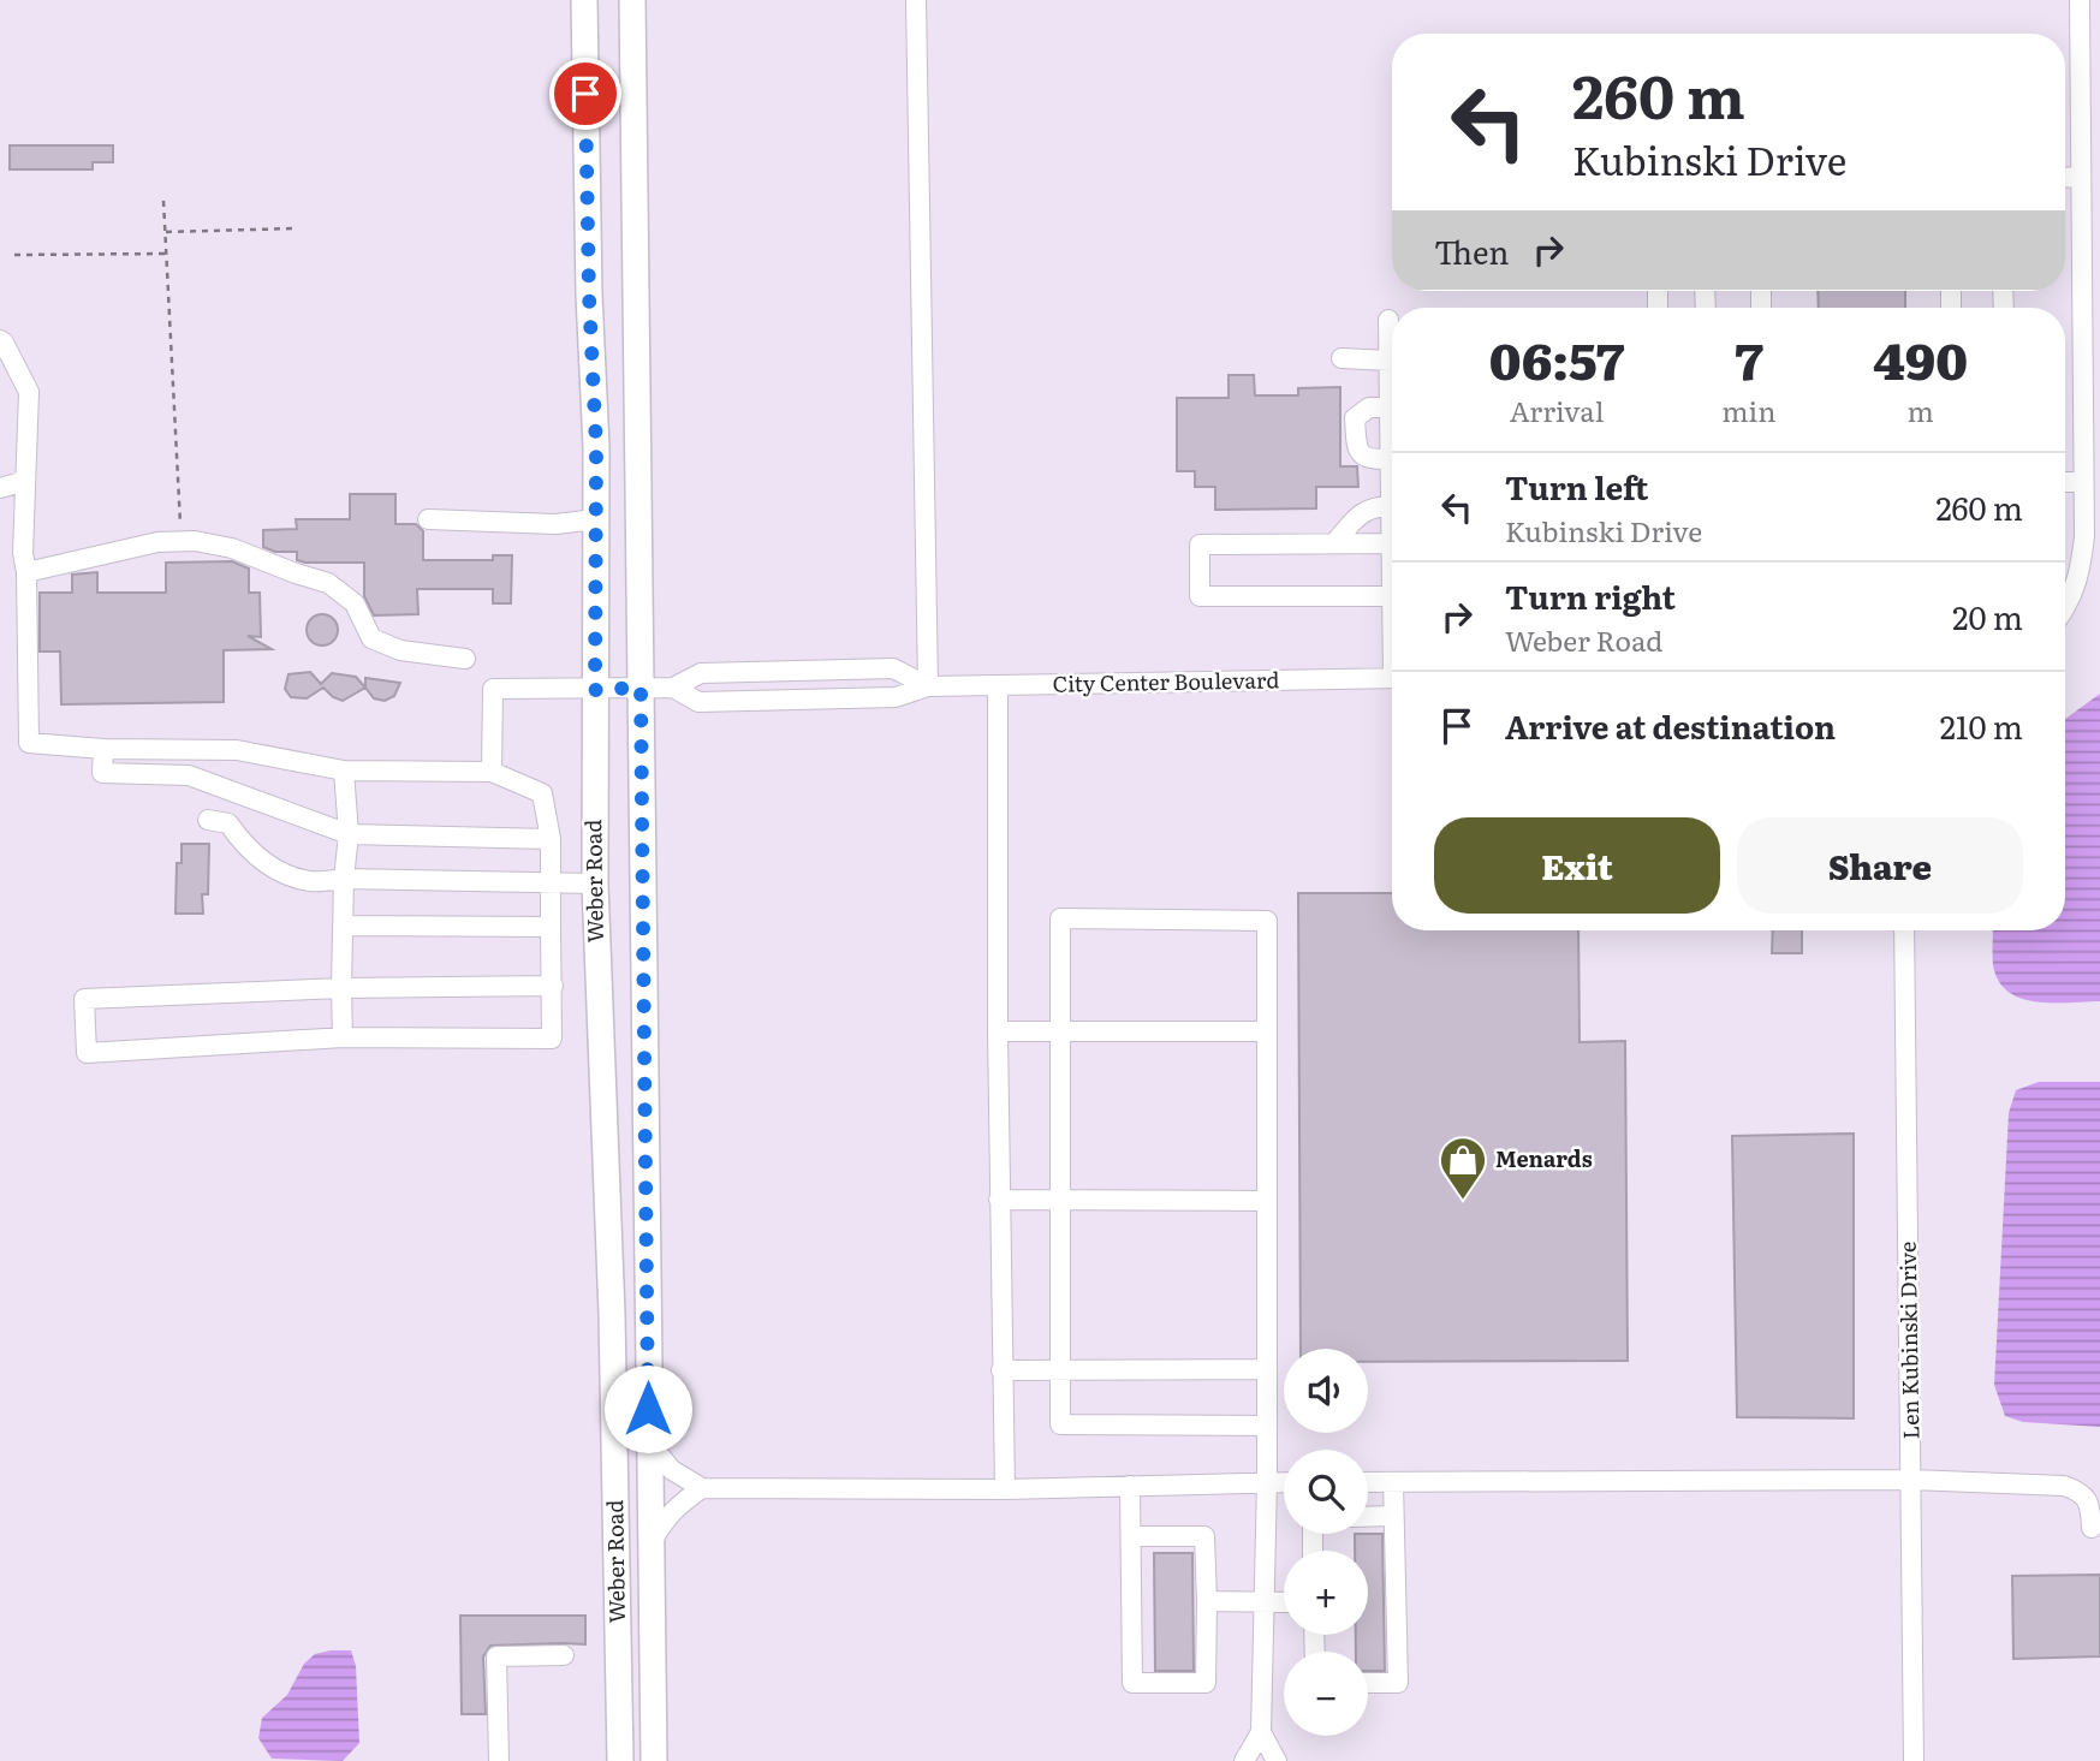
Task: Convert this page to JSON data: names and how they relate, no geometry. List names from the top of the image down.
{
  "streets": {
    "main road": ["Weber Road"],
    "street": ["City Center Boulevard", "Len Kubinski Drive"]
  },
  "places": {
    "shop": ["Menards"]
  },
  "page": {
    "turn": ["260 m", "Kubinski Drive"],
    "then": "Then",
    "eta": [
      "06:57",
      "Arrival",
      "7",
      "min",
      "490",
      "m"
    ],
    "list": [
      {
        "name": "Turn left",
        "note": "Kubinski Drive",
        "value": "260 m"
      },
      {
        "name": "Turn right",
        "note": "Weber Road",
        "value": "20 m"
      },
      {
        "name": "Arrive at destination",
        "value": "210 m"
      }
    ],
    "buttons": ["Exit", "Share"],
    "map_buttons": ["+", "−"]
  }
}
